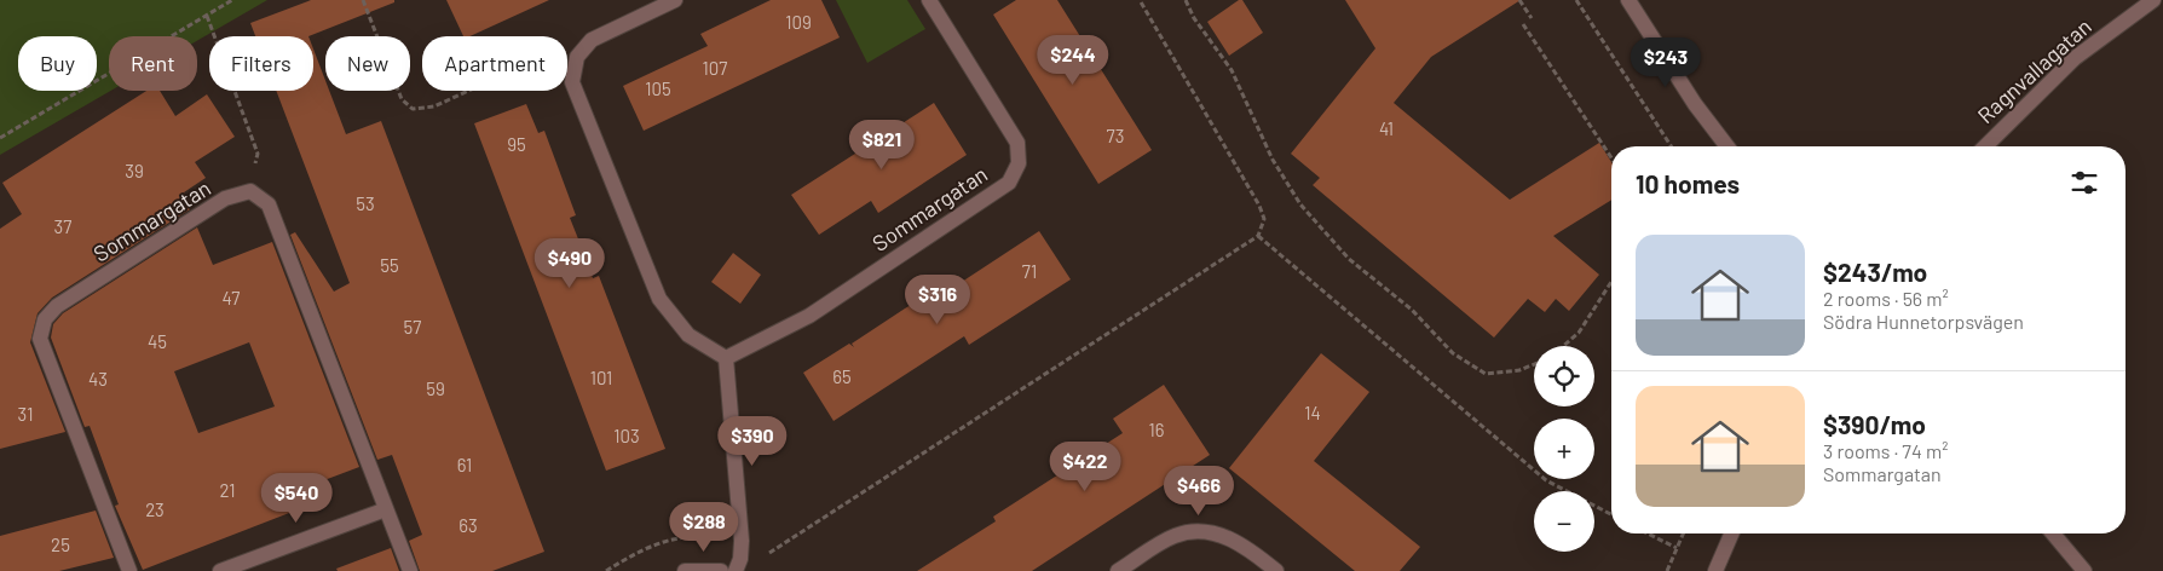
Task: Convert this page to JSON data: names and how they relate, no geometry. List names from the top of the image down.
{
  "streets": {
    "street": ["Ragnvallagatan", "Sommargatan"]
  },
  "house_numbers": [
    "109",
    "107",
    "105",
    "41",
    "73",
    "95",
    "39",
    "53",
    "37",
    "55",
    "71",
    "47",
    "57",
    "45",
    "65",
    "101",
    "43",
    "59",
    "14",
    "31",
    "16",
    "103",
    "61",
    "21",
    "23",
    "63",
    "25"
  ],
  "page": {
    "price": [
      "$244",
      "$243",
      "$821",
      "$490",
      "$316",
      "$390",
      "$422",
      "$466",
      "$540",
      "$288"
    ],
    "chip": [
      "Buy",
      "Rent",
      "Filters",
      "New",
      "Apartment"
    ],
    "heading": "10 homes",
    "list": [
      {
        "name": "$243/mo",
        "note": "2 rooms · 56 m² · Södra Hunnetorpsvägen"
      },
      {
        "name": "$390/mo",
        "note": "3 rooms · 74 m² · Sommargatan"
      }
    ],
    "map_buttons": ["+", "−"]
  }
}
